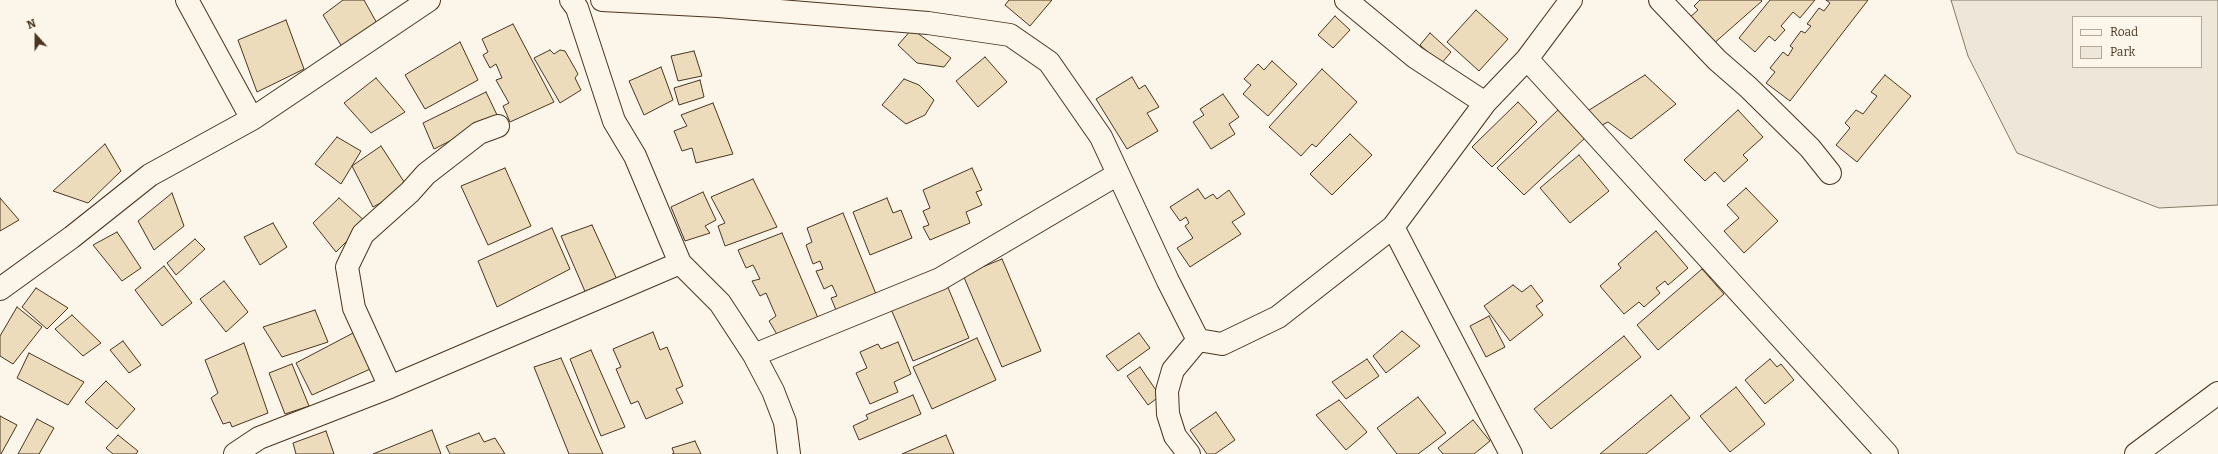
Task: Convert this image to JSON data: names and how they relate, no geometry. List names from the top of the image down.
{
  "legend": ["Road", "Park"],
  "north": "top"
}
